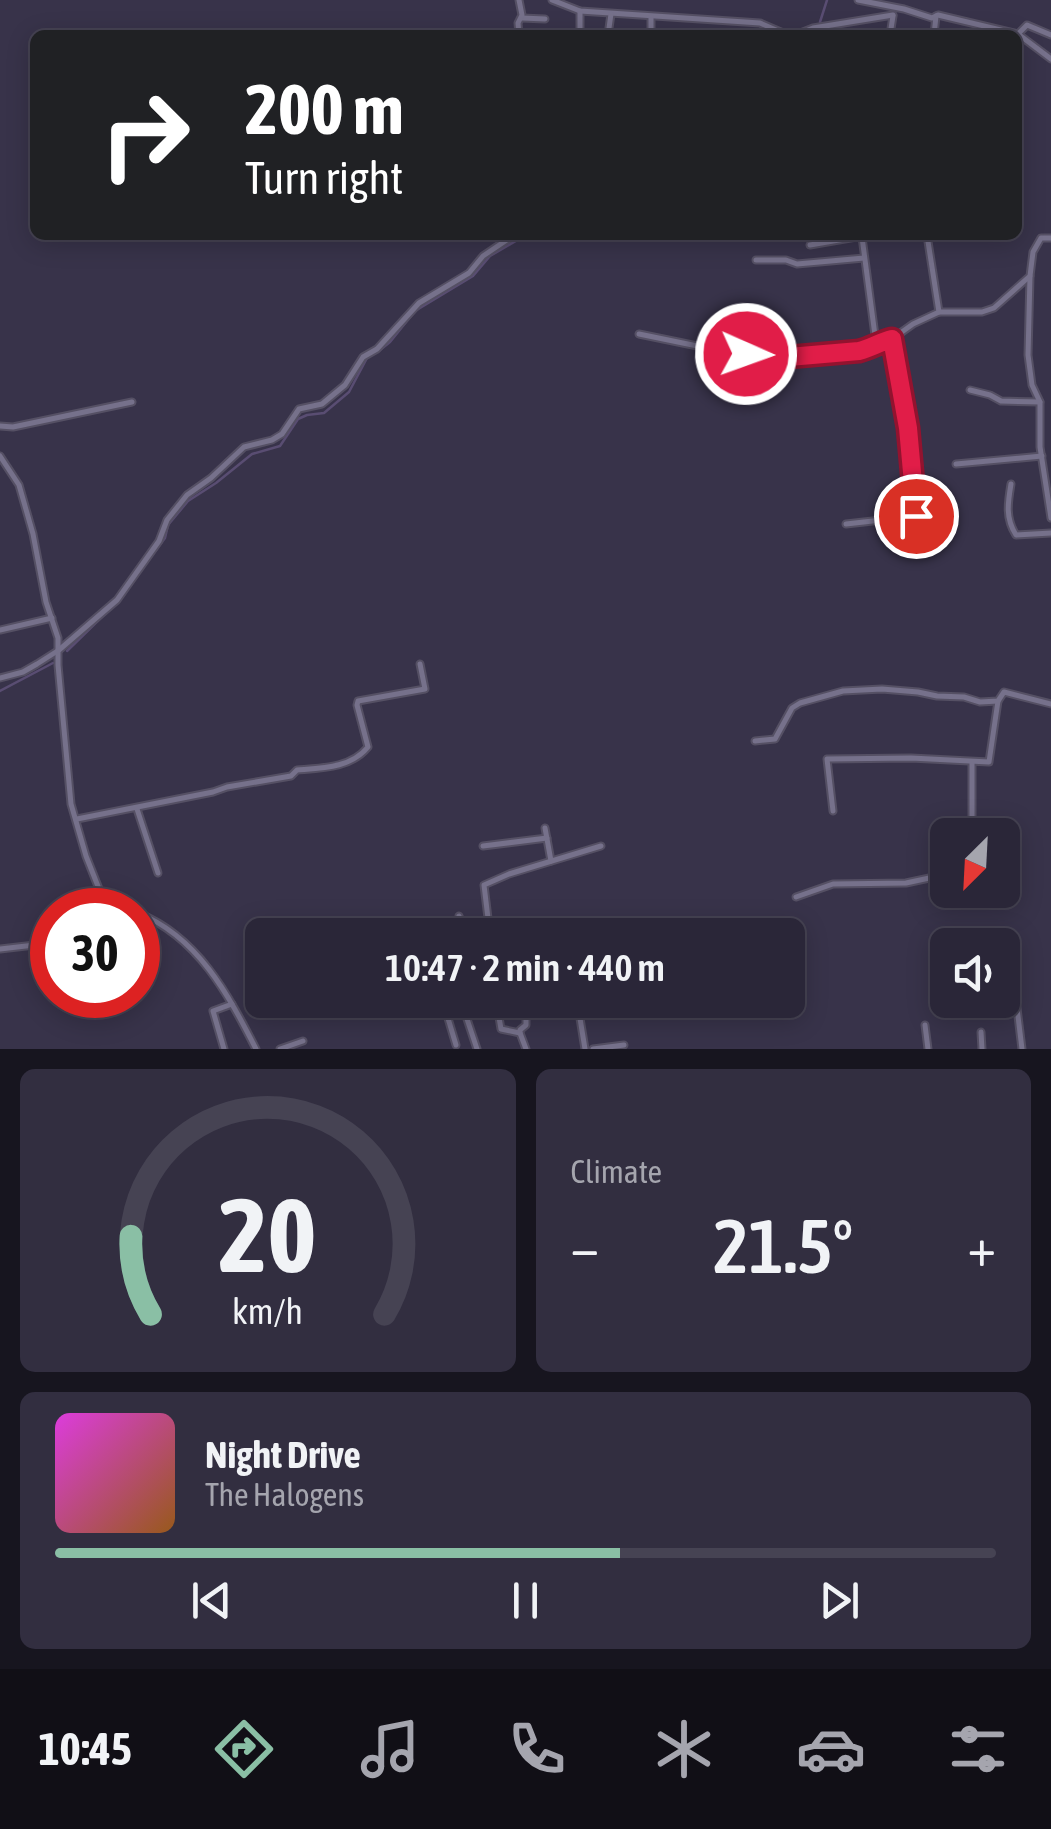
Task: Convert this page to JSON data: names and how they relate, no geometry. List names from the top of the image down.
{
  "north": "bottom left",
  "page": {
    "turn": ["200 m", "Turn right"],
    "limit": "30",
    "trip": "10:47 · 2 min · 440 m",
    "tile": "Climate",
    "heat": ["−", "21.5°", "+"],
    "song": ["Night Drive", "The Halogens"],
    "tabs": "10:45",
    "gauge": ["20", "km/h"]
  }
}
